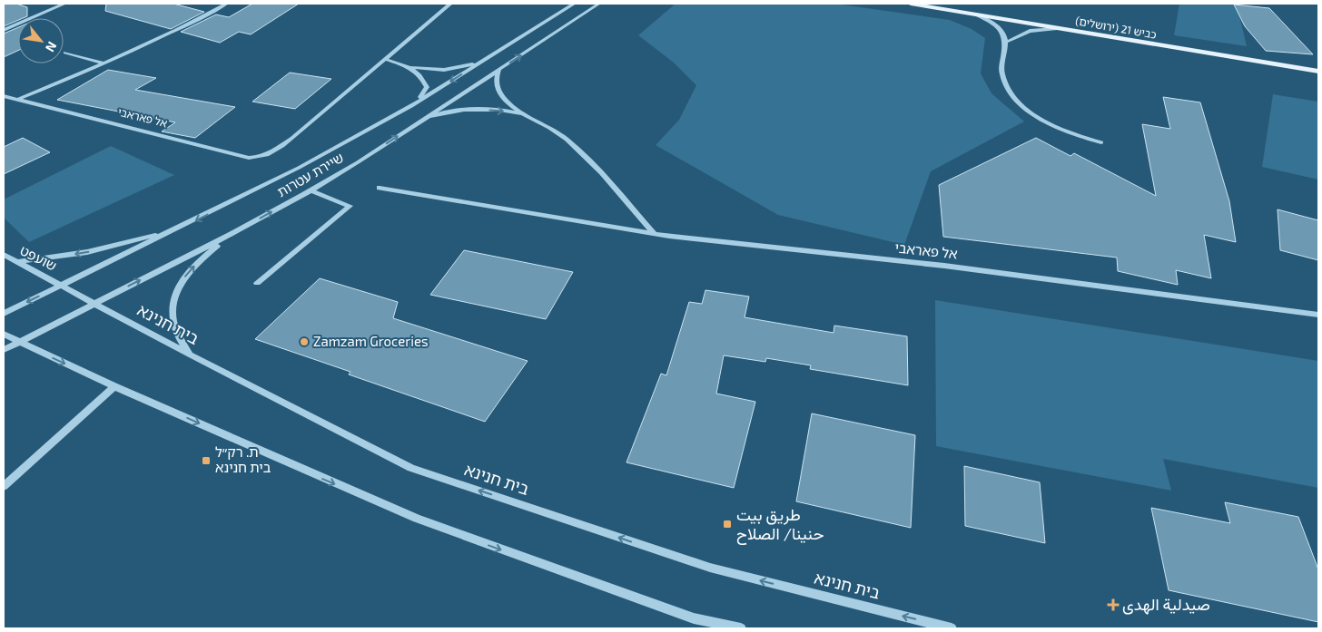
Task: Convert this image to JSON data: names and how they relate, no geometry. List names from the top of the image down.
{
  "streets": {
    "main road": ["כביש 21 (ירושלים)"],
    "street": [
      "אל פאראבי",
      "שיירת עטרות",
      "שועפט",
      "בית חנינא"
    ]
  },
  "crossings": [
    ["שיירת עטרות", "שועפט"],
    ["שיירת עטרות", "בית חנינא"],
    ["שועפט", "בית חנינא"]
  ],
  "places": {
    "other": ["Zamzam Groceries"],
    "transit": ["ת. רק״ל בית חנינא", "طريق بيت حنينا/ الصلاح"],
    "health": ["صيدلية الهدى"]
  },
  "north": "bottom right"
}
